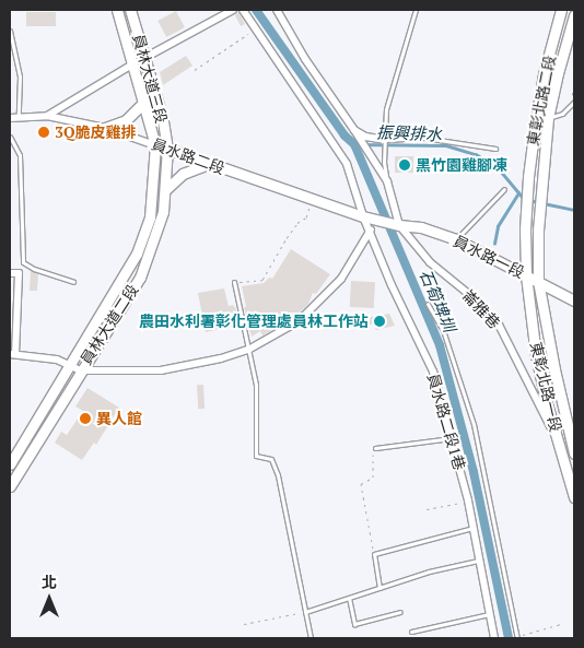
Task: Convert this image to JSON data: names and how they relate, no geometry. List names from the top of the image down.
{
  "streets": {
    "street": [
      "員林大道三段",
      "東彰北路二段",
      "員水路二段",
      "員水路一段",
      "崙雅巷",
      "員林大道二段",
      "東彰北路一段",
      "員水路二段1巷"
    ]
  },
  "crossings": [
    ["員林大道三段", "員水路二段"],
    ["員林大道三段", "員林大道二段"],
    ["東彰北路二段", "員水路一段"],
    ["東彰北路二段", "東彰北路一段"],
    ["員水路二段", "員水路一段"],
    ["員水路二段", "員林大道二段"],
    ["員水路二段", "員水路二段1巷"],
    ["員水路一段", "崙雅巷"],
    ["員水路一段", "東彰北路一段"],
    ["員水路一段", "員水路二段1巷"],
    ["崙雅巷", "東彰北路一段"]
  ],
  "water": ["振興排水", "石筍埤圳"],
  "places": [
    "3Q脆皮雞排",
    "黑竹園雞腳凍",
    "農田水利署彰化管理處員林工作站",
    "異人館"
  ],
  "north": "top"
}
